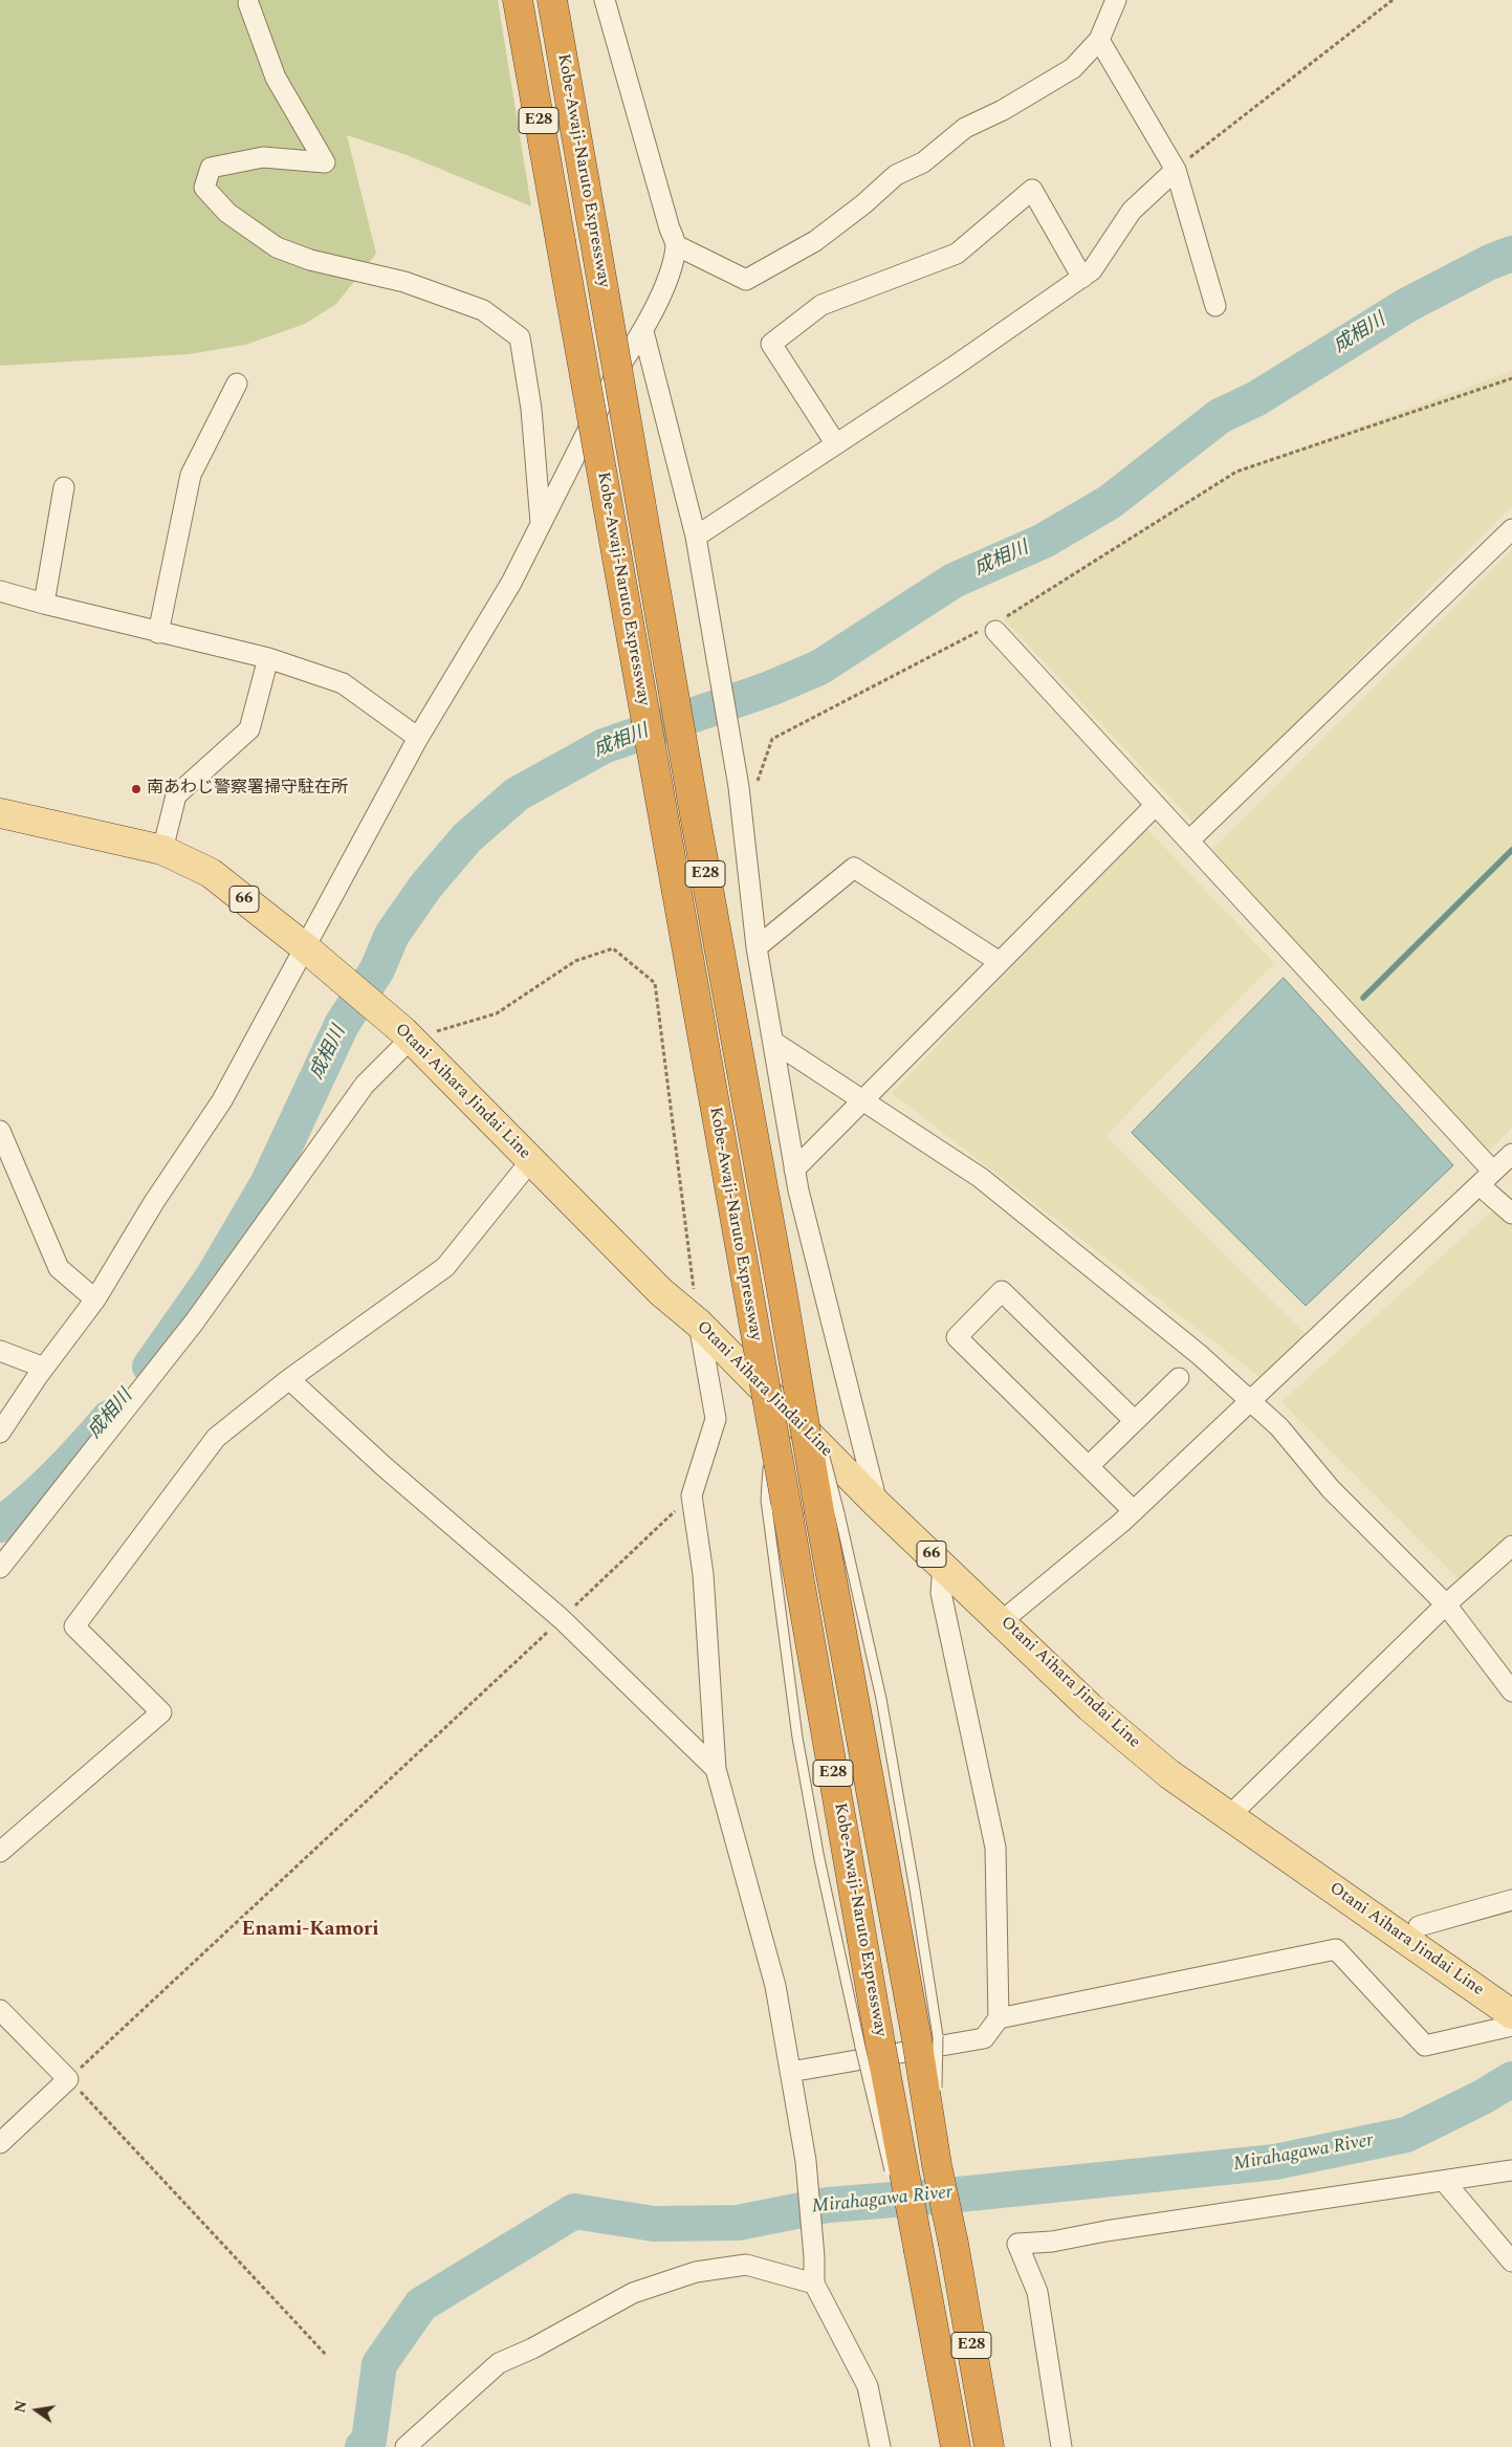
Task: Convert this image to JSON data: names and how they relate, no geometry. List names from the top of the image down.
{
  "streets": {
    "highway": ["E28", "Kobe-Awaji-Naruto Expressway"],
    "main road": ["66", "Otani Aihara Jindai Line"]
  },
  "districts": ["Enami-Kamori"],
  "water": ["成相川", "Mirahagawa River"],
  "places": ["南あわじ警察署掃守駐在所"],
  "north": "left"
}
